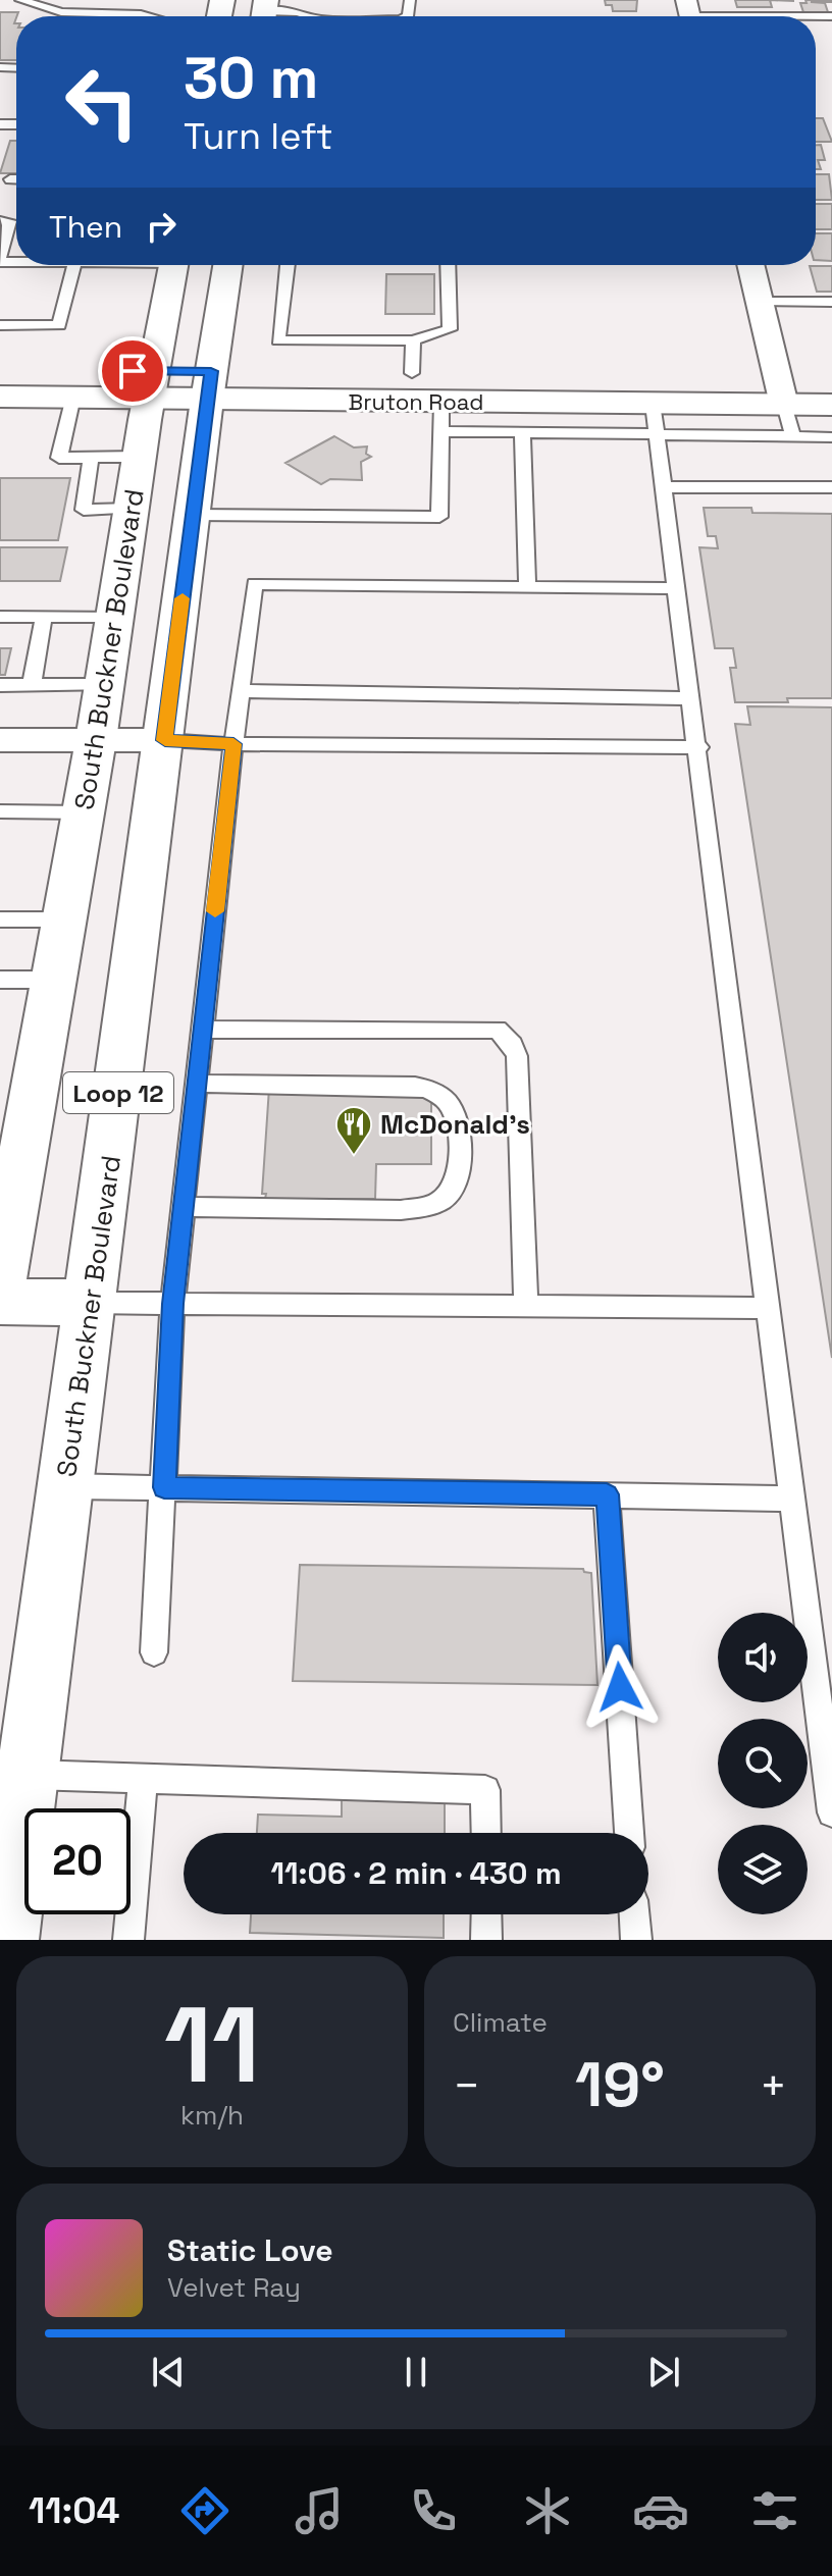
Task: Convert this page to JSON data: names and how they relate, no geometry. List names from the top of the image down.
{
  "streets": {
    "main road": ["Bruton Road", "South Buckner Boulevard", "Loop 12"]
  },
  "crossings": [
    ["Bruton Road", "South Buckner Boulevard"]
  ],
  "places": {
    "restaurant": ["McDonald's"]
  },
  "page": {
    "turn": ["30 m", "Turn left"],
    "then": "Then",
    "limit": "20",
    "trip": "11:06 · 2 min · 430 m",
    "tile": [
      ["11", "km/h"],
      "Climate"
    ],
    "heat": ["−", "19°", "+"],
    "song": ["Static Love", "Velvet Ray"],
    "tabs": "11:04"
  }
}
